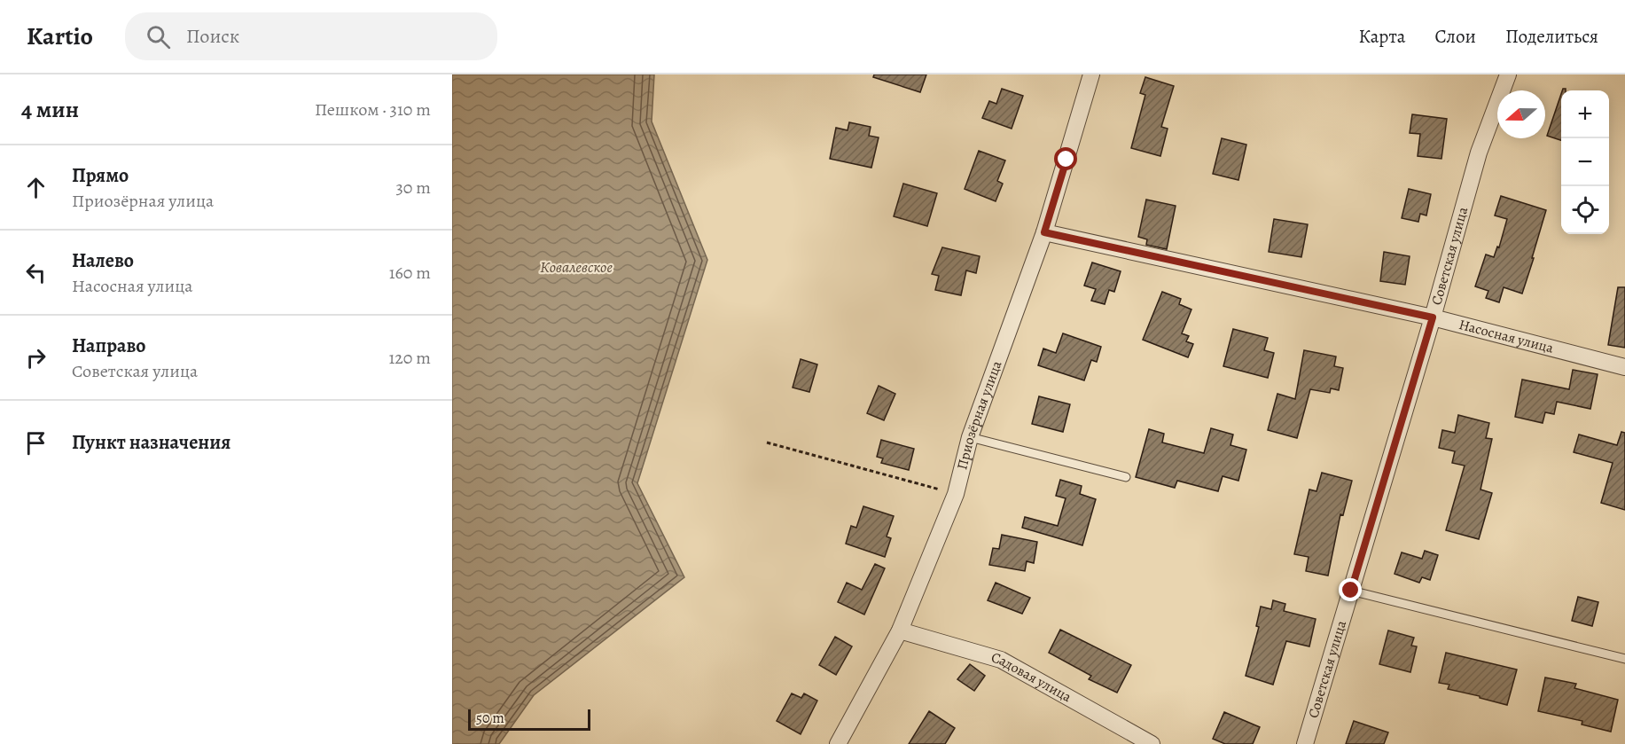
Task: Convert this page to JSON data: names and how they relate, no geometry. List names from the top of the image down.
{
  "streets": {
    "street": [
      "Советская улица",
      "Насосная улица",
      "Приозёрная улица",
      "Садовая улица"
    ]
  },
  "crossings": [
    ["Советская улица", "Насосная улица"],
    ["Насосная улица", "Приозёрная улица"],
    ["Приозёрная улица", "Садовая улица"]
  ],
  "water": ["Ковалевское"],
  "scale_bar": "50 m",
  "north": "left",
  "page": {
    "header": "Kartio",
    "search": "Поиск",
    "nav": ["Карта", "Слои", "Поделиться"],
    "heading": ["4 мин", "Пешком · 310 m"],
    "map_buttons": ["+", "−"],
    "list": [
      ["Прямо", "Приозёрная улица", "30 m"],
      ["Налево", "Насосная улица", "160 m"],
      ["Направо", "Советская улица", "120 m"],
      "Пункт назначения"
    ],
    "scale": "50 m"
  }
}
